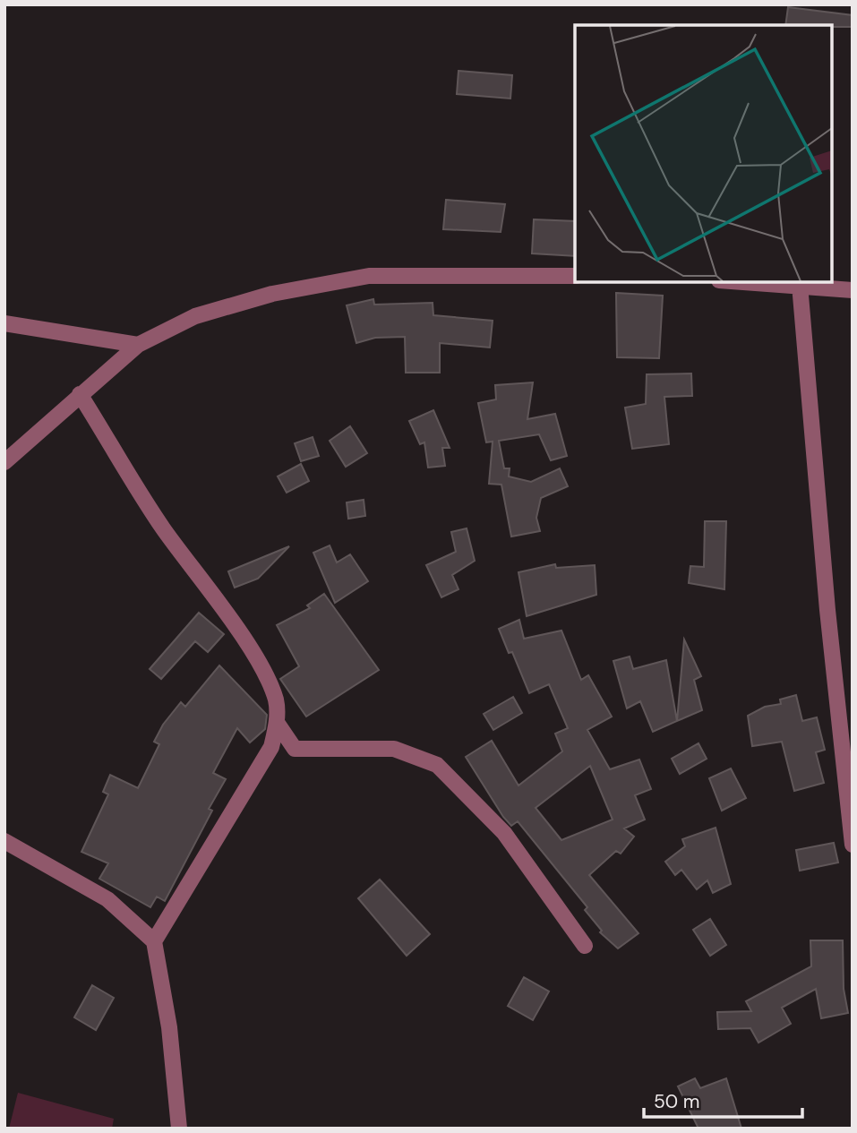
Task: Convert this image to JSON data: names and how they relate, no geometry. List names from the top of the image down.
{
  "scale_bar": "50 m"
}
